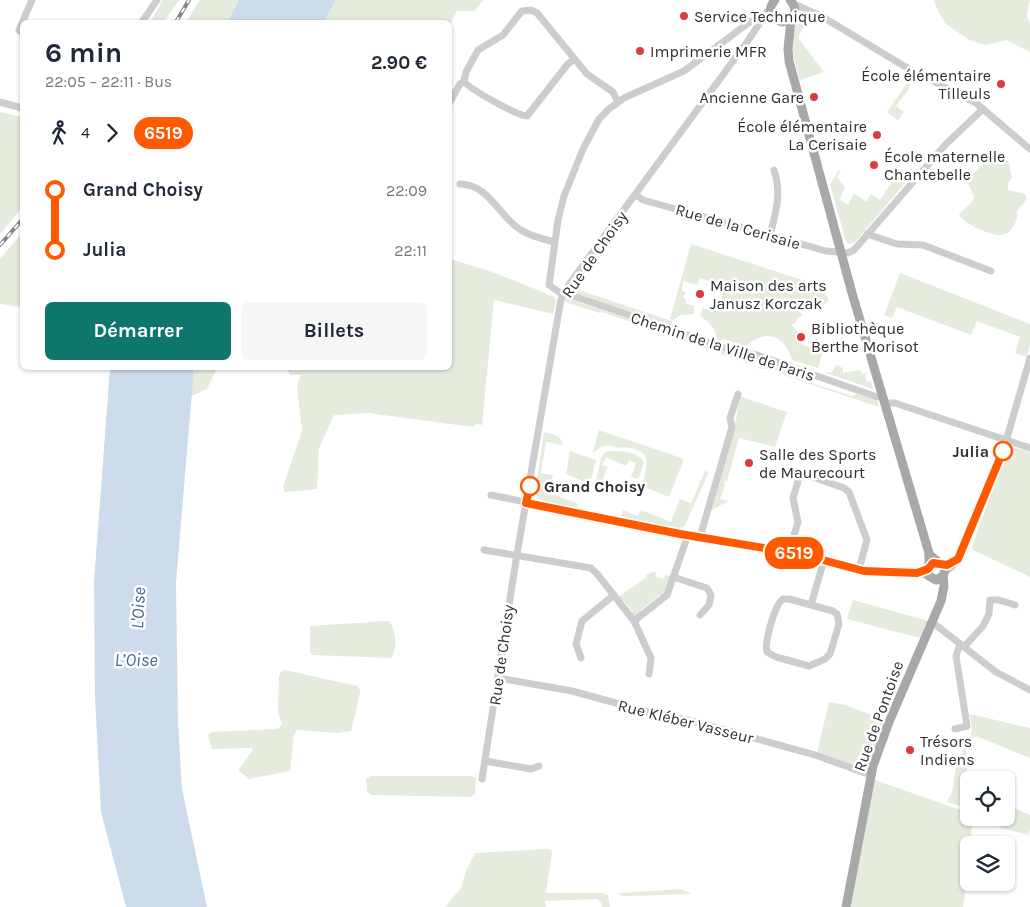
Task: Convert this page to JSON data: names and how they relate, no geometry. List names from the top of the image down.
{
  "streets": {
    "main road": ["Rue de Pontoise"],
    "street": [
      "Rue de la Cerisaie",
      "Rue de Choisy",
      "Chemin de la Ville de Paris",
      "Rue Kléber Vasseur"
    ]
  },
  "crossings": [
    ["Rue de la Cerisaie", "Rue de Choisy"],
    ["Rue de Choisy", "Chemin de la Ville de Paris"],
    ["Rue de Choisy", "Rue Kléber Vasseur"],
    ["Rue de Pontoise", "Rue Kléber Vasseur"]
  ],
  "water": ["L'Oise", "L’Oise"],
  "places": [
    "Service Technique",
    "Imprimerie MFR",
    "École élémentaire Tilleuls",
    "Ancienne Gare",
    "École élémentaire La Cerisaie",
    "École maternelle Chantebelle",
    "Maison des arts Janusz Korczak",
    "Bibliothèque Berthe Morisot",
    "Julia",
    "Salle des Sports de Maurecourt",
    "Grand Choisy",
    "Trésors Indiens"
  ],
  "lines": ["bus line 6519"],
  "page": {
    "on_map": "6519",
    "heading": ["6 min", "22:05 – 22:11 · Bus", "2.90 €"],
    "legs": ["4", "6519"],
    "list": [
      {
        "name": "Grand Choisy",
        "value": "22:09"
      },
      {
        "name": "Julia",
        "value": "22:11"
      }
    ],
    "buttons": ["Démarrer", "Billets"]
  }
}
